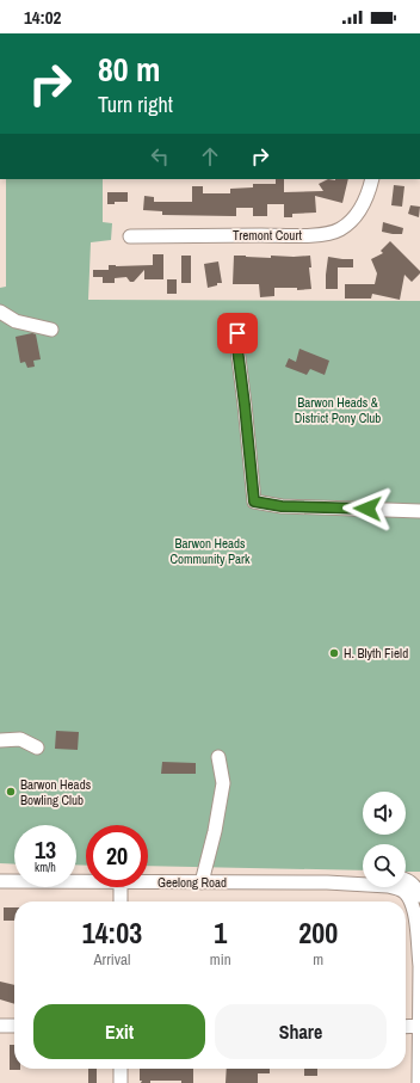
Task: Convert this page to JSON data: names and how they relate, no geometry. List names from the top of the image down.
{
  "streets": {
    "street": ["Tremont Court", "Geelong Road"]
  },
  "parks": ["Barwon Heads & District Pony Club", "Barwon Heads Community Park"],
  "places": ["H. Blyth Field", "Barwon Heads Bowling Club"],
  "page": {
    "status": "14:02",
    "turn": ["80 m", "Turn right"],
    "speed": "13 km/h",
    "limit": "20",
    "eta": [
      "14:03",
      "Arrival",
      "1",
      "min",
      "200",
      "m"
    ],
    "buttons": ["Exit", "Share"]
  }
}
